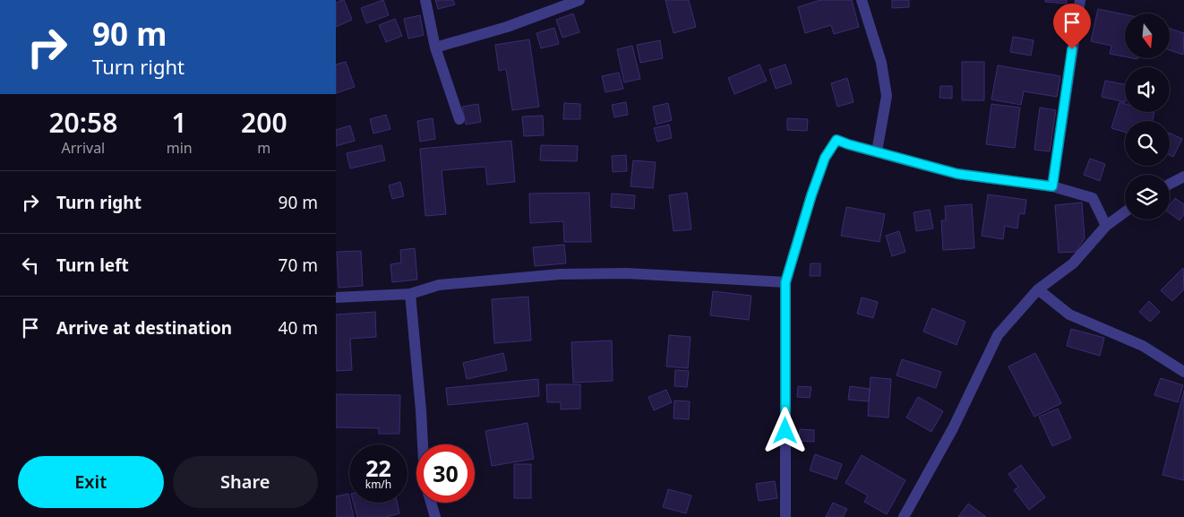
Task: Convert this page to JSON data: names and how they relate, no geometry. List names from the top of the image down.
{
  "north": "bottom",
  "page": {
    "turn": ["90 m", "Turn right"],
    "eta": [
      "20:58",
      "Arrival",
      "1",
      "min",
      "200",
      "m"
    ],
    "list": [
      {
        "name": "Turn right",
        "value": "90 m"
      },
      {
        "name": "Turn left",
        "value": "70 m"
      },
      {
        "name": "Arrive at destination",
        "value": "40 m"
      }
    ],
    "speed": "22 km/h",
    "limit": "30",
    "buttons": ["Exit", "Share"]
  }
}
